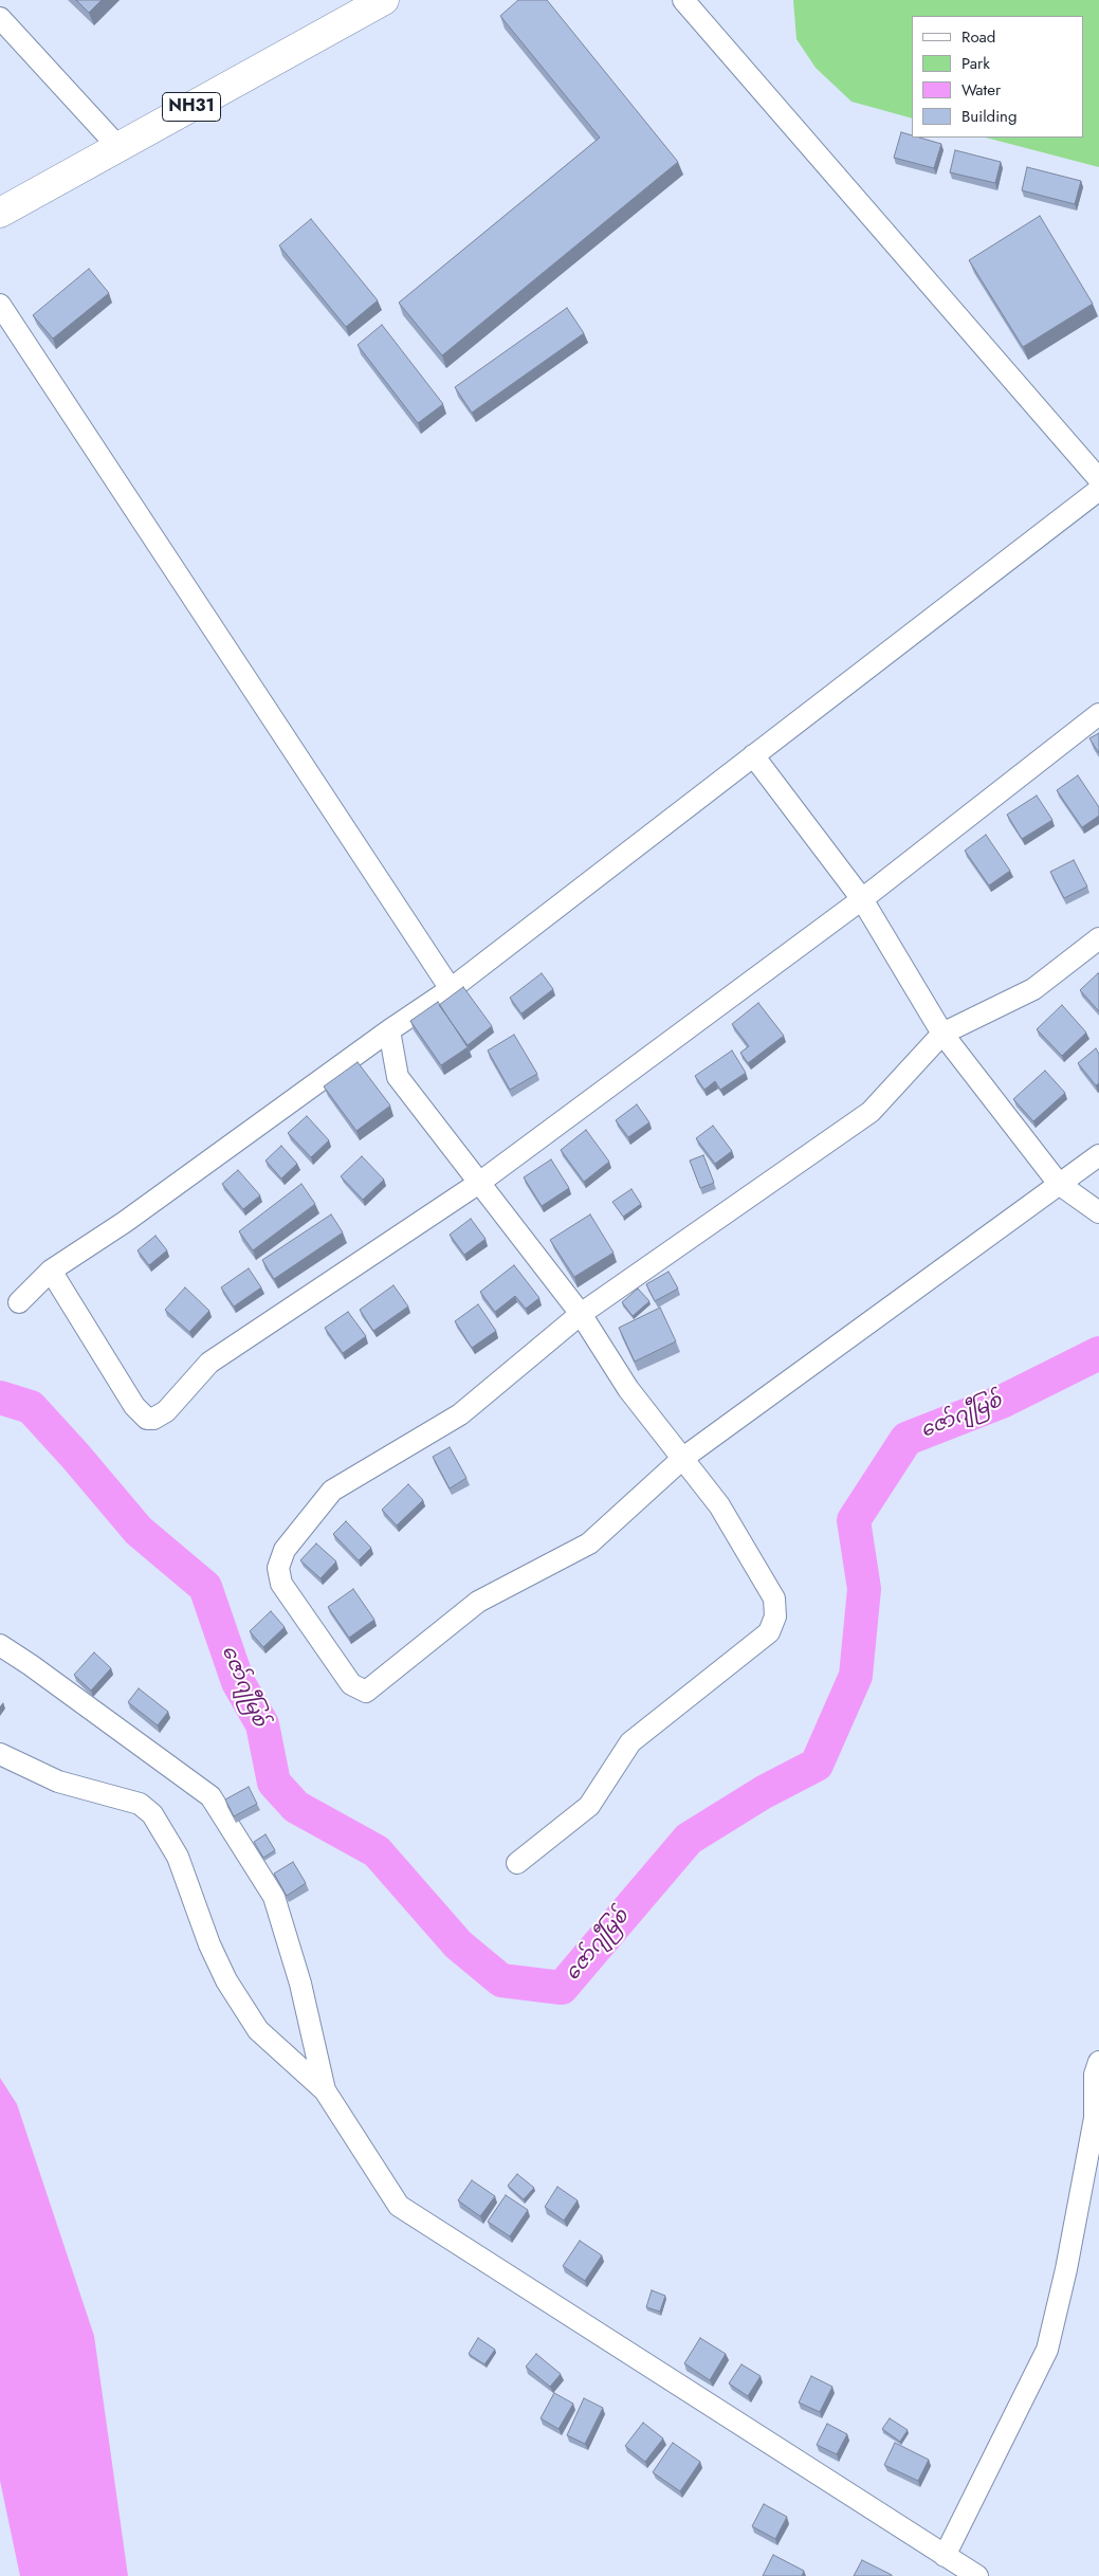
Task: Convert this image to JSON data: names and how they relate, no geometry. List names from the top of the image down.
{
  "streets": {
    "highway": ["NH31"]
  },
  "water": ["ဇော်ဂျီမြစ်"],
  "legend": [
    "Road",
    "Park",
    "Water",
    "Building"
  ]
}
